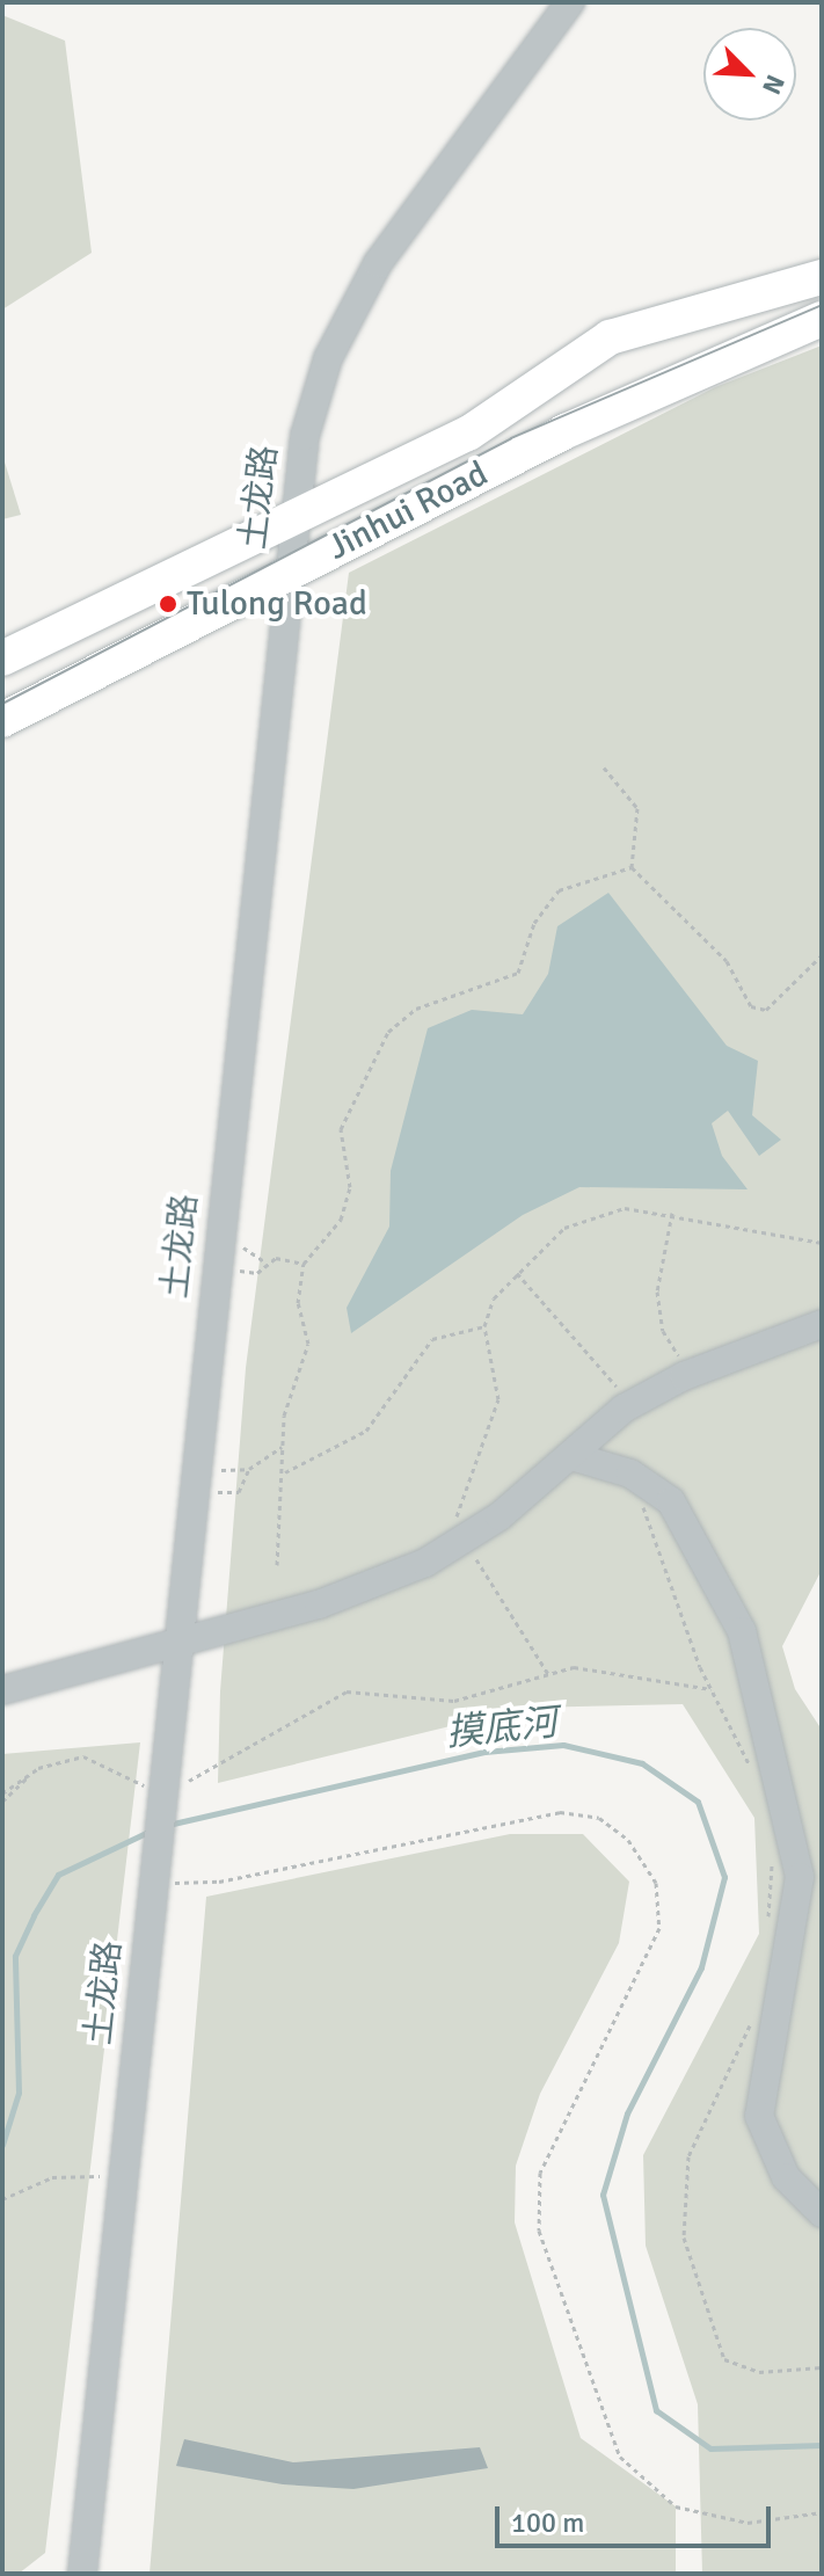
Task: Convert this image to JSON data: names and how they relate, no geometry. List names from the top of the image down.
{
  "streets": {
    "main road": ["Jinhui Road"],
    "street": ["土龙路"]
  },
  "crossings": [
    ["土龙路", "Jinhui Road"]
  ],
  "water": ["摸底河"],
  "places": ["Tulong Road"],
  "scale_bar": "100 m",
  "north": "bottom right"
}
